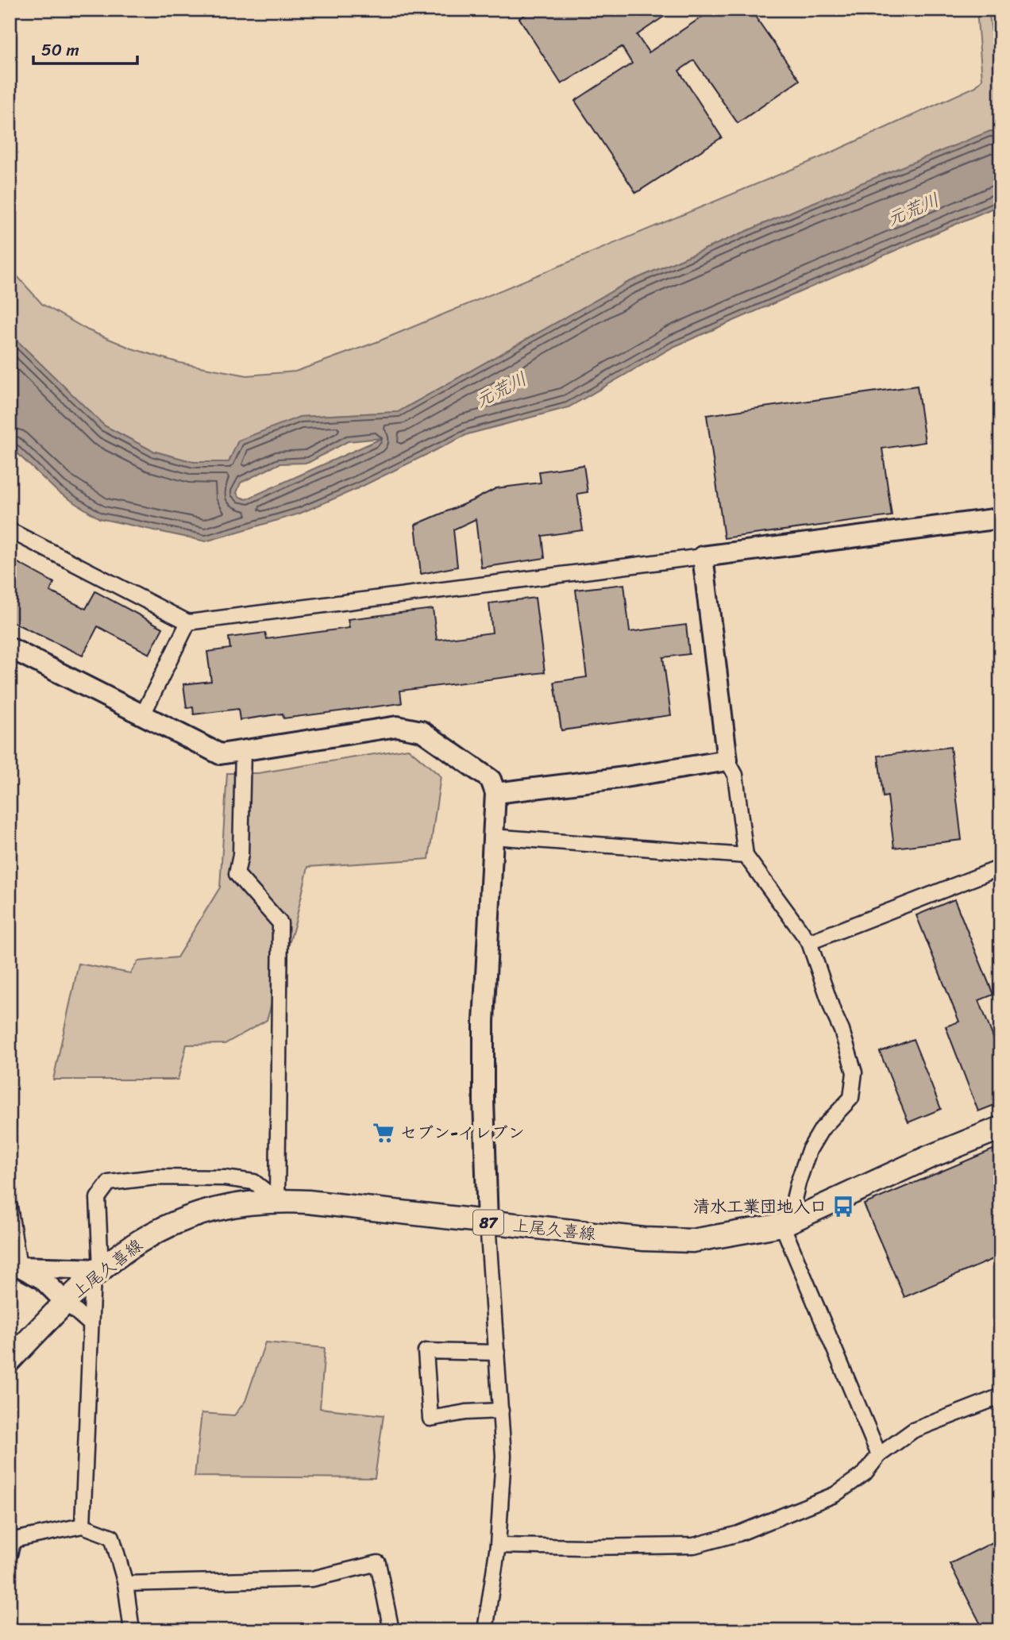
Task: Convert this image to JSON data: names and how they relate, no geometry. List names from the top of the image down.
{
  "streets": {
    "main road": ["87", "上尾久喜線"]
  },
  "water": ["元荒川"],
  "places": {
    "supermarket": ["セブン-イレブン"],
    "bus stop": ["清水工業団地入口"]
  },
  "scale_bar": "50 m"
}
